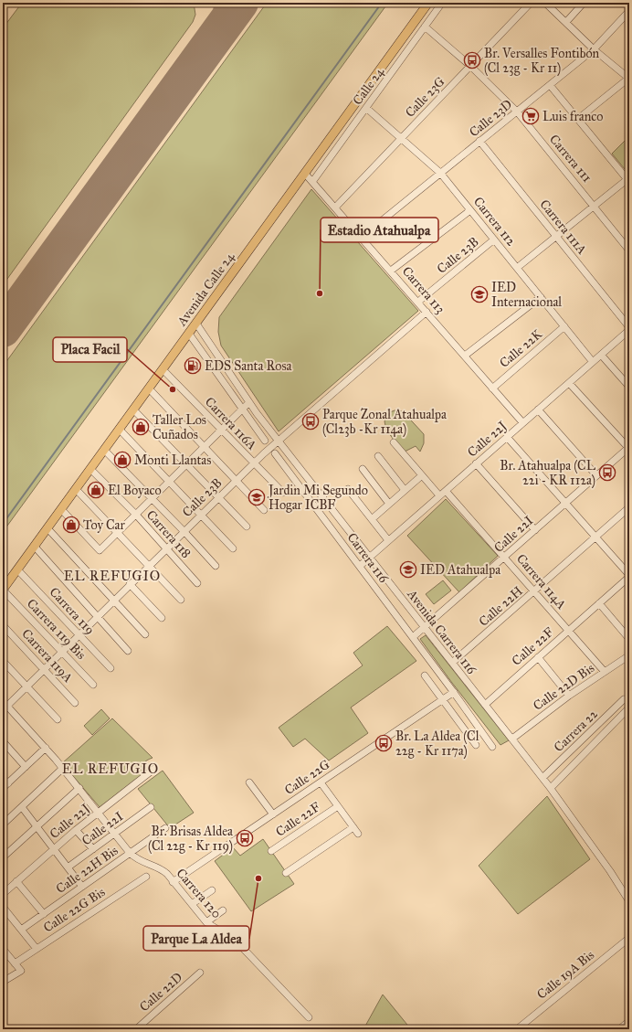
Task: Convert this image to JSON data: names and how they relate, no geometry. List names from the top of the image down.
{
  "streets": {
    "main road": ["Avenida Calle 24"],
    "street": [
      "Calle 24",
      "Calle 23G",
      "Calle 23D",
      "Carrera 111",
      "Carrera 112",
      "Carrera 111A",
      "Calle 23B",
      "Carrera 113",
      "Calle 22K",
      "Carrera 116A",
      "Calle 22J",
      "Carrera 118",
      "Calle 22I",
      "Carrera 116",
      "Carrera 114A",
      "Calle 22H",
      "Carrera 119",
      "Carrera 119 Bis",
      "Avenida Carrera 116",
      "Calle 22F",
      "Carrera 119A",
      "Calle 22D Bis",
      "Carrera 22",
      "Calle 22G",
      "Calle 22H Bis",
      "Carrera 120",
      "Calle 22G Bis",
      "Calle 19A Bis",
      "Calle 22D"
    ]
  },
  "crossings": [
    ["Calle 24", "Carrera 111"],
    ["Calle 24", "Carrera 112"],
    ["Calle 24", "Carrera 113"],
    ["Calle 23G", "Carrera 111"],
    ["Calle 23G", "Carrera 112"],
    ["Calle 23G", "Carrera 113"],
    ["Calle 23D", "Carrera 111"],
    ["Calle 23D", "Carrera 112"],
    ["Calle 23D", "Carrera 111A"],
    ["Calle 23D", "Carrera 113"],
    ["Carrera 112", "Calle 23B"],
    ["Carrera 112", "Calle 22K"],
    ["Carrera 112", "Calle 22J"],
    ["Calle 23B", "Carrera 113"],
    ["Calle 23B", "Carrera 116A"],
    ["Calle 23B", "Carrera 118"],
    ["Calle 23B", "Carrera 119"],
    ["Calle 23B", "Carrera 119 Bis"],
    ["Calle 23B", "Avenida Carrera 116"],
    ["Calle 23B", "Carrera 119A"],
    ["Calle 23B", "Carrera 120"],
    ["Avenida Calle 24", "Carrera 113"],
    ["Avenida Calle 24", "Carrera 116A"],
    ["Avenida Calle 24", "Carrera 118"],
    ["Avenida Calle 24", "Carrera 119"],
    ["Avenida Calle 24", "Carrera 119 Bis"],
    ["Avenida Calle 24", "Avenida Carrera 116"],
    ["Carrera 113", "Calle 22K"],
    ["Carrera 113", "Calle 22J"],
    ["Calle 22J", "Carrera 116"],
    ["Calle 22J", "Carrera 114A"],
    ["Calle 22J", "Avenida Carrera 116"],
    ["Calle 22J", "Carrera 120"],
    ["Calle 22I", "Carrera 116"],
    ["Calle 22I", "Carrera 114A"],
    ["Calle 22I", "Avenida Carrera 116"],
    ["Calle 22I", "Carrera 120"],
    ["Carrera 116", "Calle 22G"],
    ["Carrera 114A", "Calle 22H"],
    ["Carrera 114A", "Calle 22F"],
    ["Carrera 114A", "Calle 22D Bis"],
    ["Calle 22H", "Avenida Carrera 116"],
    ["Avenida Carrera 116", "Calle 22F"],
    ["Avenida Carrera 116", "Calle 22D Bis"],
    ["Avenida Carrera 116", "Carrera 22"],
    ["Calle 22G", "Carrera 120"],
    ["Calle 22H Bis", "Carrera 120"]
  ],
  "districts": ["EL REFUGIO", "EL REFUGIO"],
  "places": {
    "bus stop": [
      "Br. Versalles Fontibón (Cl 23g - Kr 11)",
      "Parque Zonal Atahualpa (Cl23b -Kr 114a)",
      "Br. Atahualpa (CL 22i - KR 112a)",
      "Br. La Aldea (Cl 22g - Kr 117a)",
      "Br. Brisas Aldea (Cl 22g - Kr 119)"
    ],
    "supermarket": ["Luis franco"],
    "other": ["Estadio Atahualpa", "Placa Facil", "Parque La Aldea"],
    "school or university": ["IED Internacional", "Jardin Mi Segundo Hogar ICBF", "IED Atahualpa"],
    "fuel station": ["EDS Santa Rosa"],
    "shop": [
      "Taller Los Cuñados",
      "Monti Llantas",
      "El Boyaco",
      "Toy Car"
    ]
  }
}
